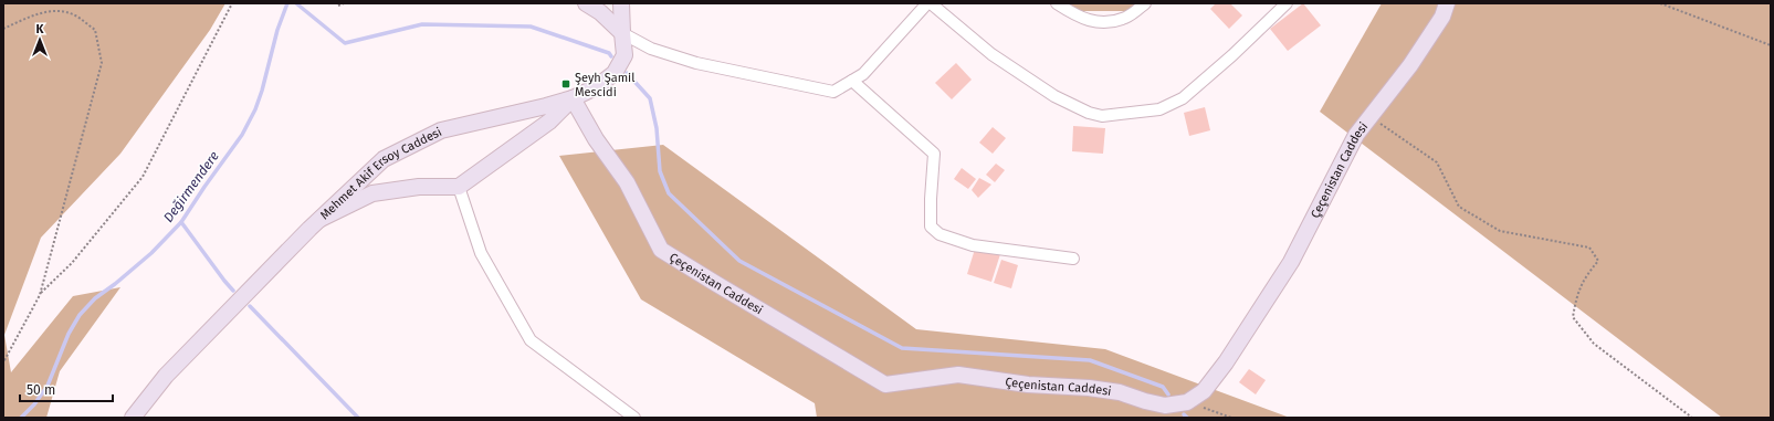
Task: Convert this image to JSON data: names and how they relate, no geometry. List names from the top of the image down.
{
  "streets": {
    "street": ["Çeçenistan Caddesi", "Mehmet Akif Ersoy Caddesi"]
  },
  "crossings": [
    ["Çeçenistan Caddesi", "Mehmet Akif Ersoy Caddesi"]
  ],
  "water": ["Değirmendere"],
  "places": {
    "transit": ["Şeyh Şamil Mescidi"]
  },
  "scale_bar": "50 m",
  "north": "top"
}
